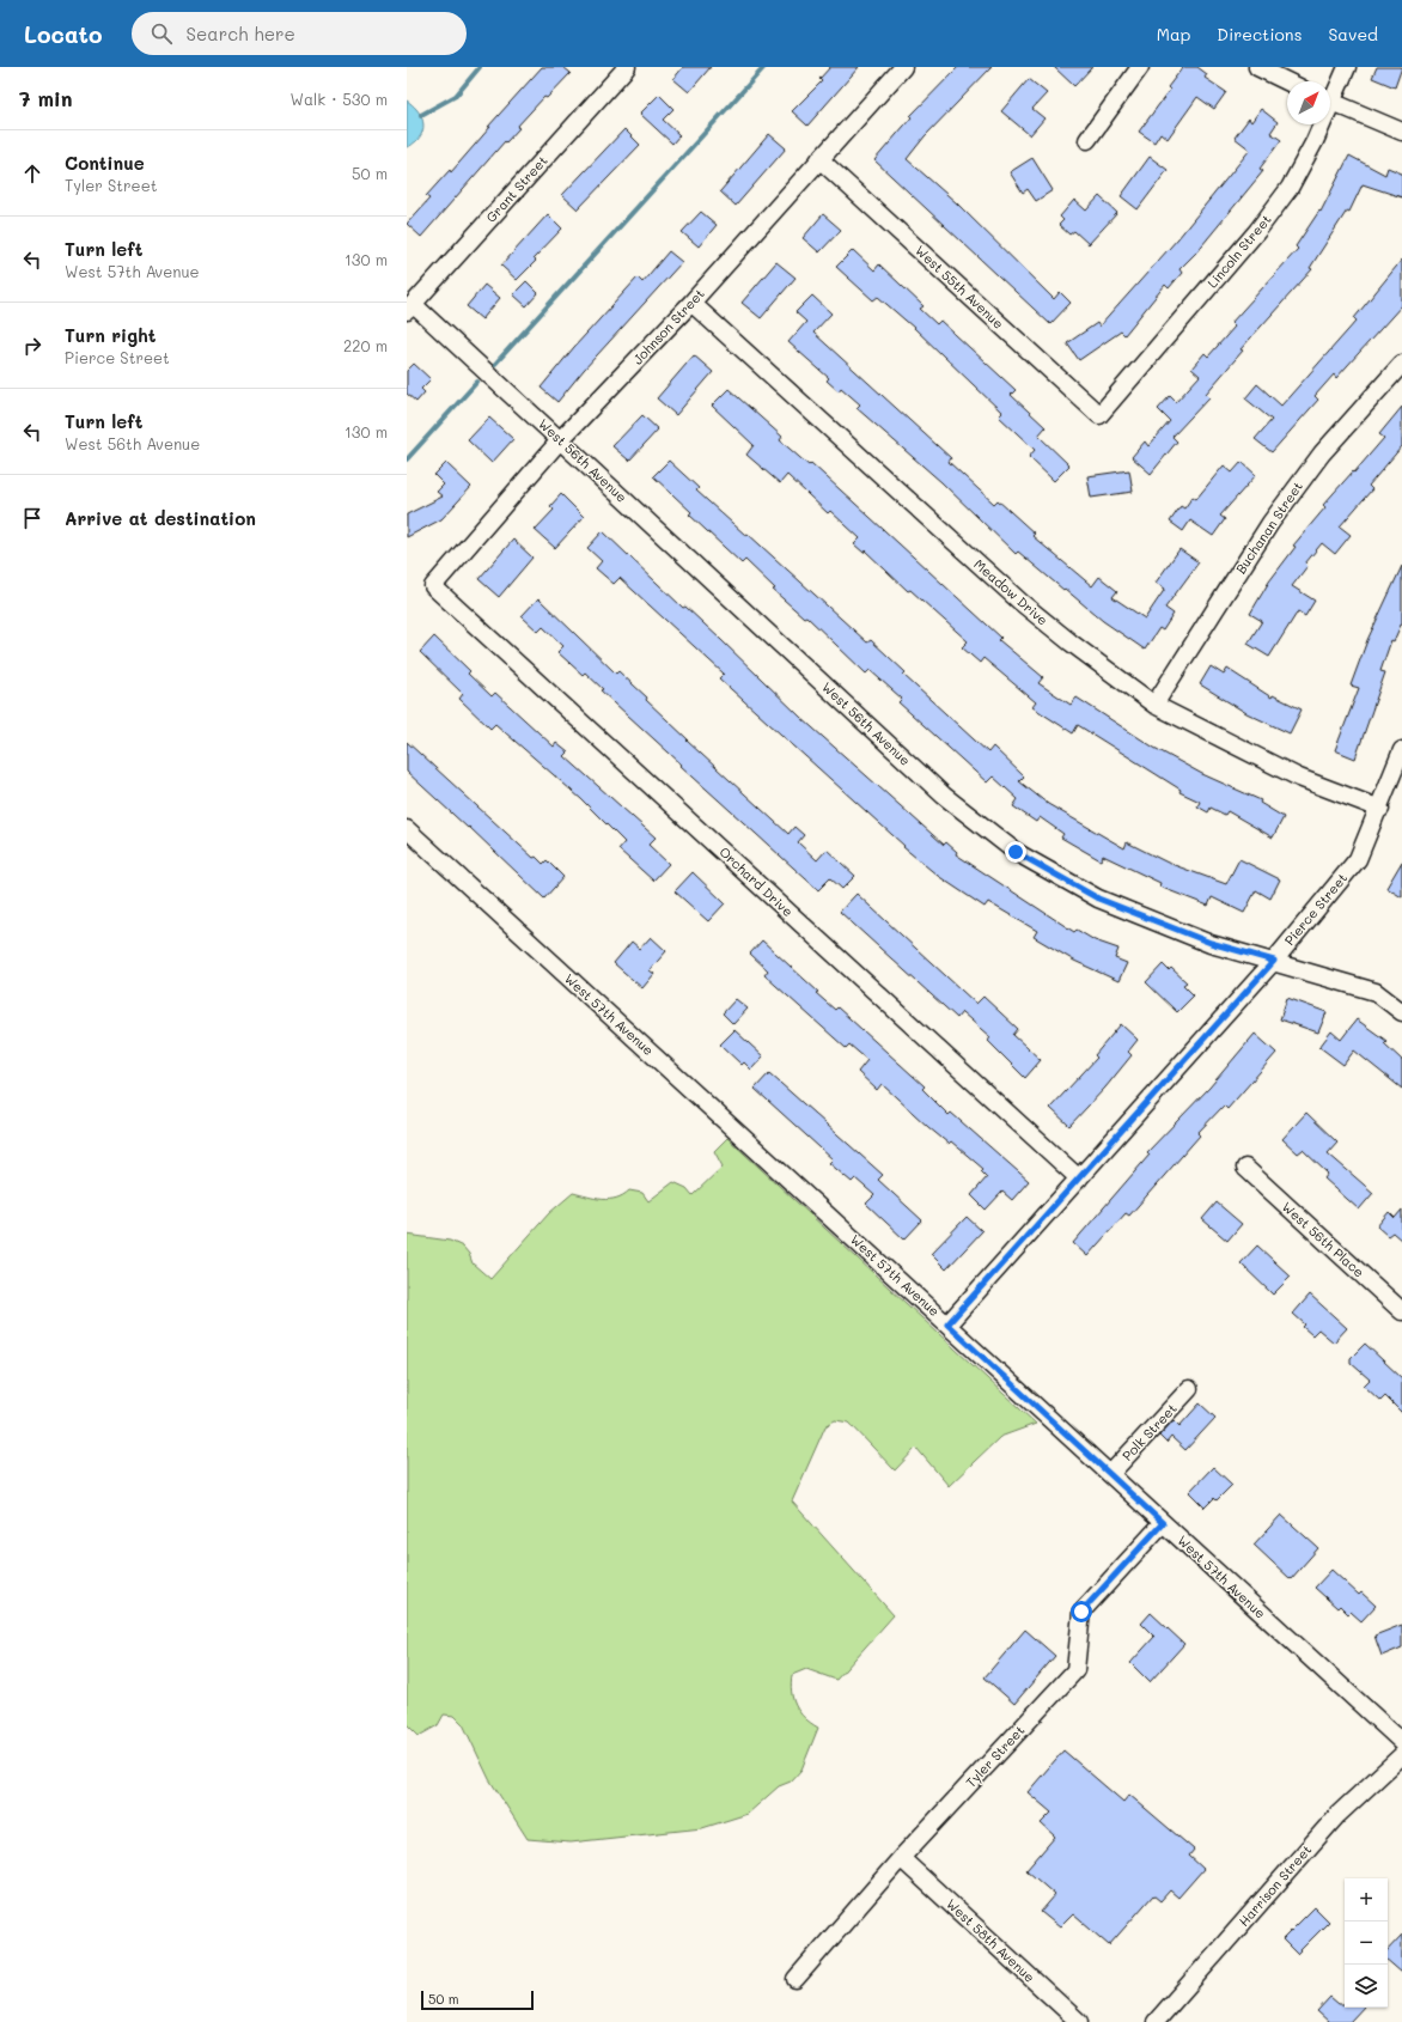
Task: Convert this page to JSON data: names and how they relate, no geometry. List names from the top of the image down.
{
  "streets": {
    "street": [
      "Grant Street",
      "Lincoln Street",
      "West 55th Avenue",
      "Johnson Street",
      "West 56th Avenue",
      "Buchanan Street",
      "Meadow Drive",
      "Orchard Drive",
      "Pierce Street",
      "West 57th Avenue",
      "West 56th Place",
      "Polk Street",
      "Tyler Street",
      "Harrison Street",
      "West 58th Avenue"
    ]
  },
  "crossings": [
    ["Grant Street", "West 56th Avenue"],
    ["Lincoln Street", "West 55th Avenue"],
    ["West 55th Avenue", "Johnson Street"],
    ["Johnson Street", "West 56th Avenue"],
    ["Johnson Street", "Meadow Drive"],
    ["Johnson Street", "Orchard Drive"],
    ["West 56th Avenue", "Pierce Street"],
    ["Buchanan Street", "Meadow Drive"],
    ["Meadow Drive", "Pierce Street"],
    ["Orchard Drive", "Pierce Street"],
    ["Pierce Street", "West 57th Avenue"],
    ["West 57th Avenue", "Polk Street"],
    ["West 57th Avenue", "Tyler Street"],
    ["Tyler Street", "West 58th Avenue"]
  ],
  "scale_bar": "50 m",
  "north": "top right",
  "page": {
    "header": "Locato",
    "search": "Search here",
    "nav": ["Map", "Directions", "Saved"],
    "heading": ["7 min", "Walk · 530 m"],
    "list": [
      ["Continue", "Tyler Street", "50 m"],
      ["Turn left", "West 57th Avenue", "130 m"],
      ["Turn right", "Pierce Street", "220 m"],
      ["Turn left", "West 56th Avenue", "130 m"],
      "Arrive at destination"
    ],
    "map_buttons": ["+", "−"],
    "scale": "50 m"
  }
}
